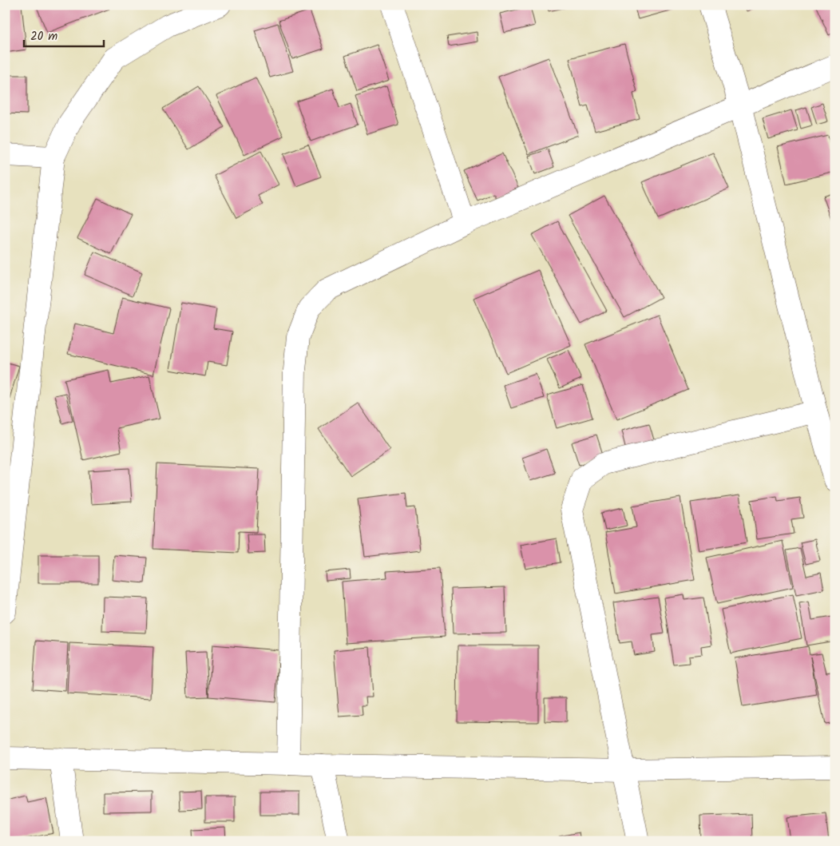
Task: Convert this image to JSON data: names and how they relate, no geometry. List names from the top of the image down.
{
  "scale_bar": "20 m"
}
